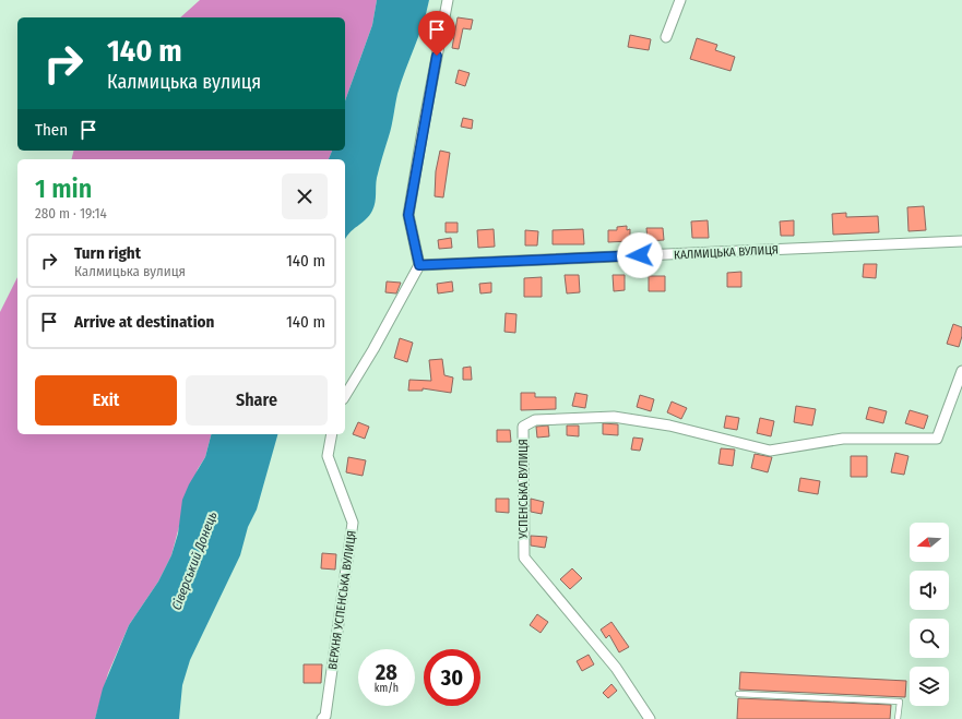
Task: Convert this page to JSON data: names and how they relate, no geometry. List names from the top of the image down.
{
  "streets": {
    "street": ["КАЛМИЦЬКА ВУЛИЦЯ", "УСПЕНСЬКА ВУЛИЦЯ", "ВЕРХНЯ УСПЕНСЬКА ВУЛИЦЯ"]
  },
  "water": ["Сіверський Донець"],
  "north": "left",
  "page": {
    "turn": ["140 m", "Калмицька вулиця"],
    "then": "Then",
    "heading": ["1 min", "280 m · 19:14"],
    "list": [
      {
        "name": "Turn right",
        "note": "Калмицька вулиця",
        "value": "140 m"
      },
      {
        "name": "Arrive at destination",
        "value": "140 m"
      }
    ],
    "buttons": ["Exit", "Share"],
    "speed": "28 km/h",
    "limit": "30"
  }
}
